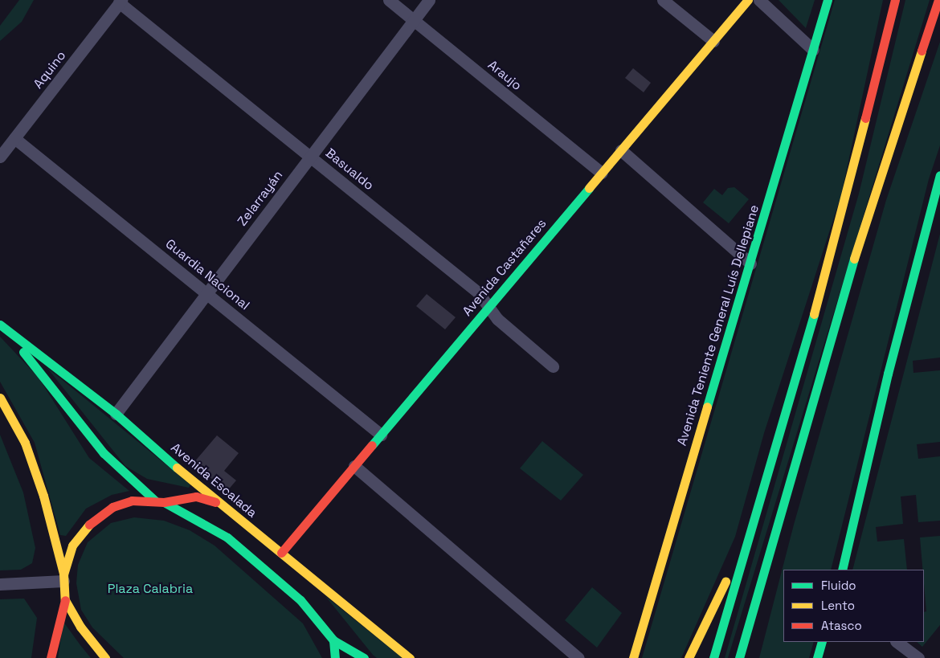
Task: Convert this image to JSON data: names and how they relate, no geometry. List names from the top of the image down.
{
  "streets": {
    "main road": ["Avenida Castañares", "Avenida Teniente General Luís Dellepiane", "Avenida Escalada"],
    "street": [
      "Aquino",
      "Araujo",
      "Basualdo",
      "Zelarrayán",
      "Guardia Nacional"
    ]
  },
  "crossings": [
    ["Aquino", "Basualdo"],
    ["Aquino", "Guardia Nacional"],
    ["Araujo", "Zelarrayán"],
    ["Araujo", "Avenida Castañares"],
    ["Basualdo", "Zelarrayán"],
    ["Basualdo", "Avenida Castañares"],
    ["Zelarrayán", "Guardia Nacional"],
    ["Zelarrayán", "Avenida Escalada"],
    ["Avenida Castañares", "Guardia Nacional"],
    ["Avenida Castañares", "Avenida Escalada"]
  ],
  "parks": ["Plaza Calabria"],
  "legend": ["Fluido", "Lento", "Atasco"]
}
